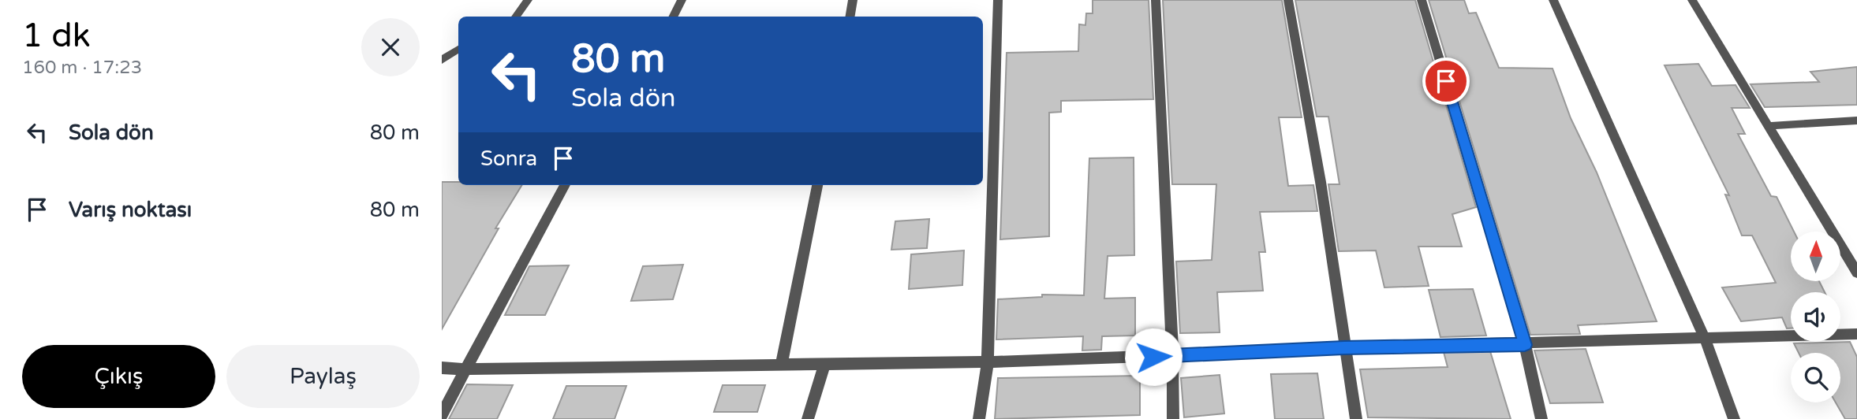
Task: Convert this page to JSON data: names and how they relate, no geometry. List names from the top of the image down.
{
  "north": "top",
  "page": {
    "heading": ["1 dk", "160 m · 17:23"],
    "turn": ["80 m", "Sola dön"],
    "list": [
      {
        "name": "Sola dön",
        "value": "80 m"
      },
      {
        "name": "Varış noktası",
        "value": "80 m"
      }
    ],
    "then": "Sonra",
    "buttons": ["Çıkış", "Paylaş"]
  }
}
